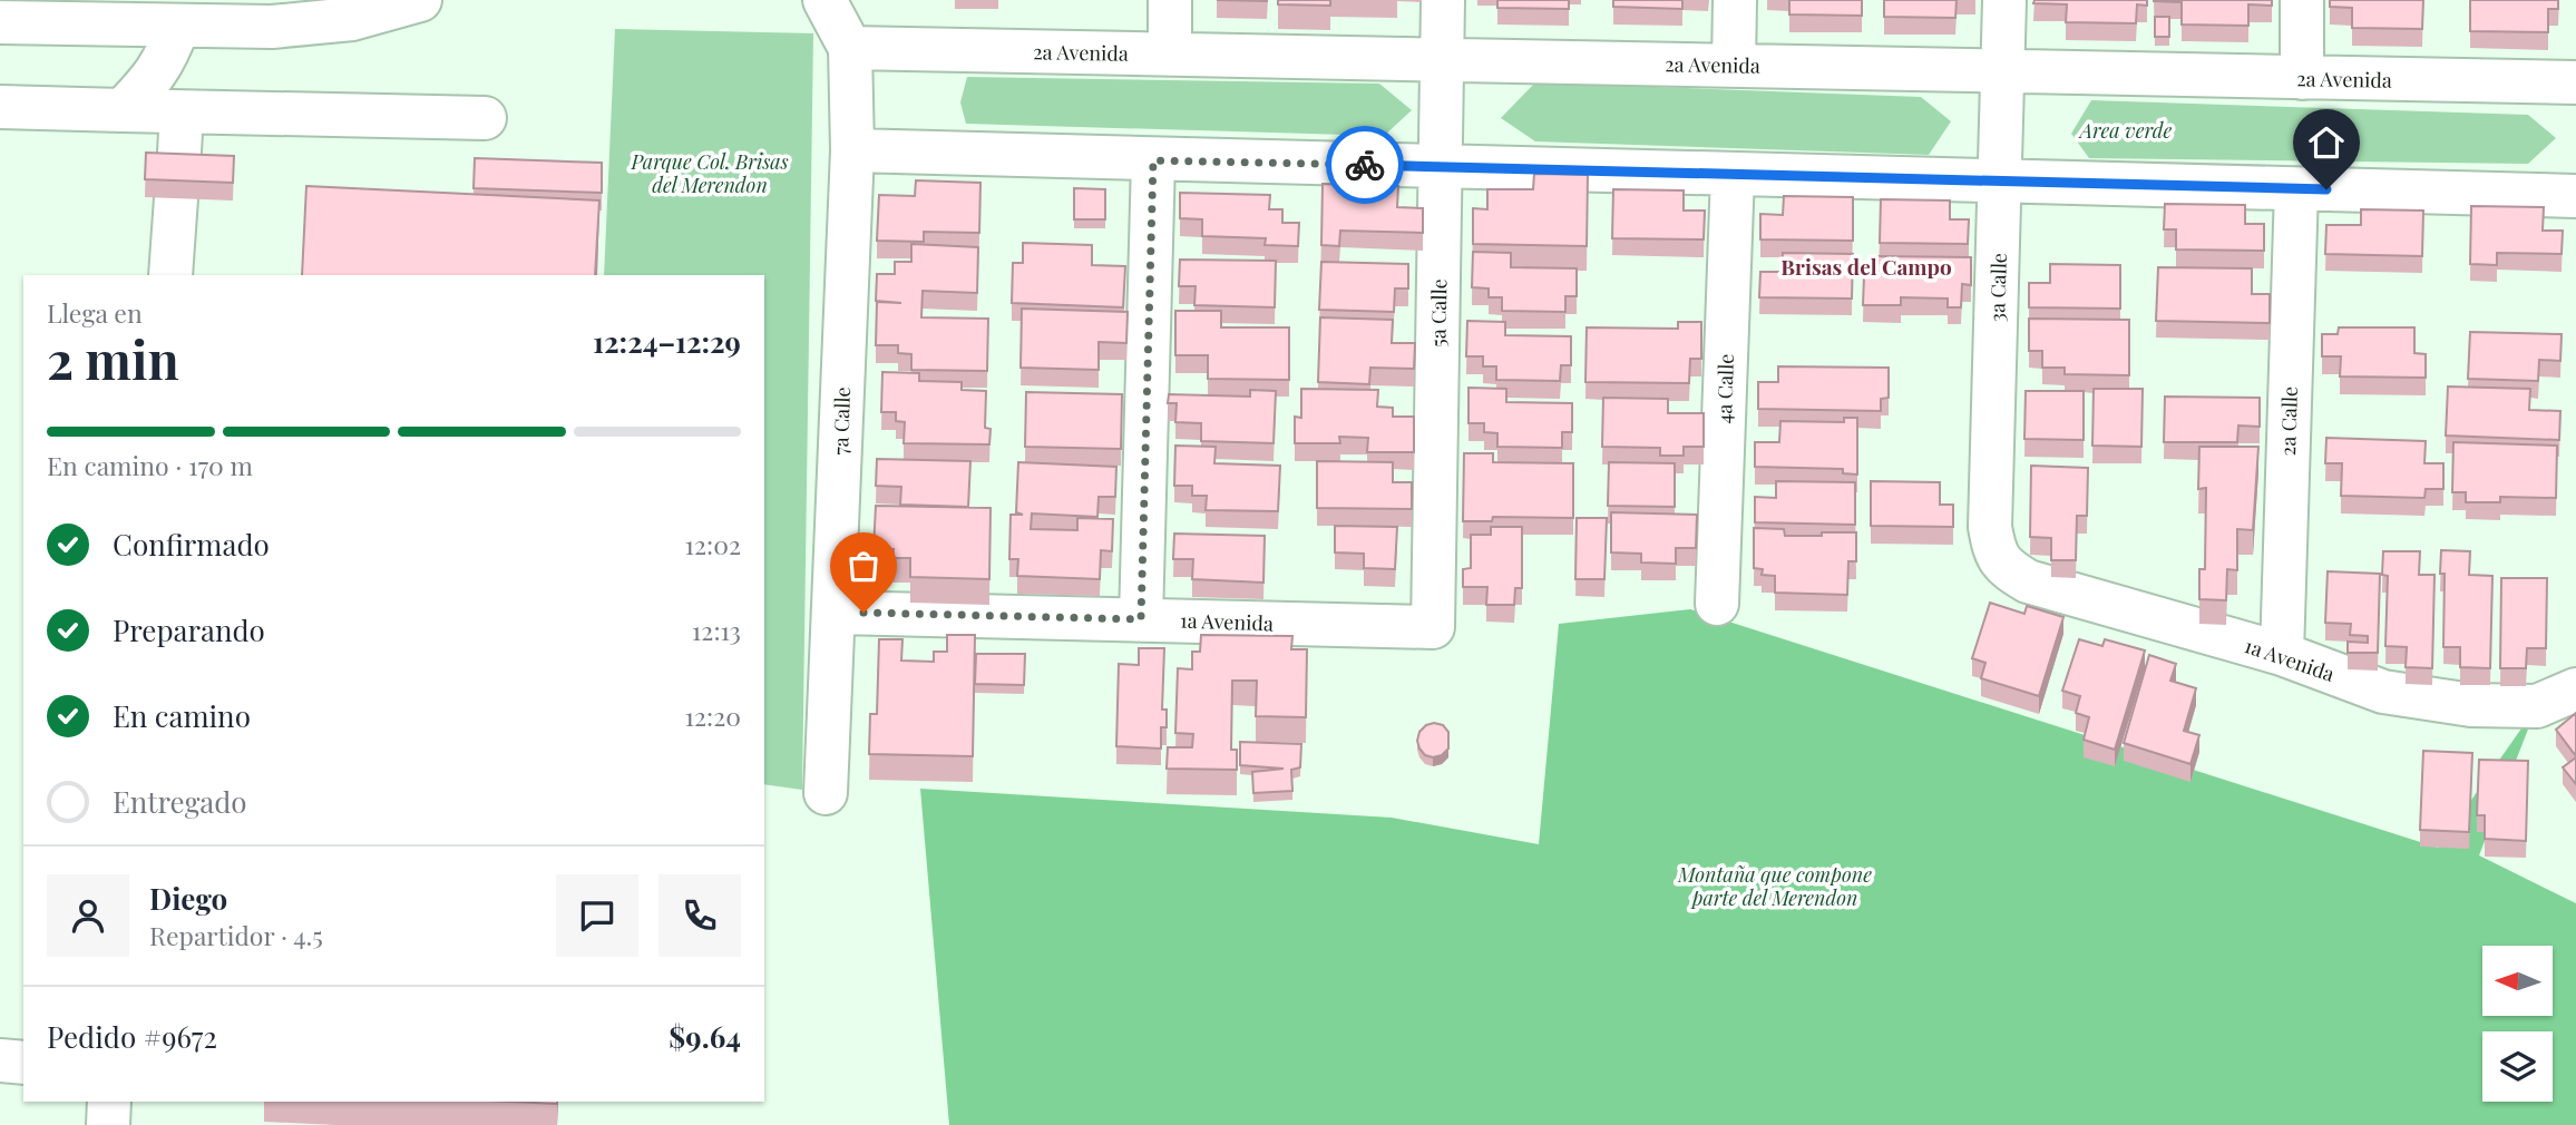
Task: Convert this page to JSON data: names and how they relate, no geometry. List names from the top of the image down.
{
  "streets": {
    "street": [
      "2a Avenida",
      "3a Calle",
      "5a Calle",
      "4a Calle",
      "7a Calle",
      "2a Calle",
      "1a Avenida"
    ]
  },
  "crossings": [
    ["2a Avenida", "3a Calle"],
    ["2a Avenida", "5a Calle"],
    ["2a Avenida", "7a Calle"],
    ["3a Calle", "1a Avenida"],
    ["5a Calle", "1a Avenida"],
    ["7a Calle", "1a Avenida"],
    ["2a Calle", "1a Avenida"]
  ],
  "districts": ["Brisas del Campo"],
  "parks": ["Area verde", "Parque Col. Brisas del Merendon", "Montaña que compone parte del Merendon"],
  "north": "left",
  "page": {
    "heading": ["2 min", "Llega en", "12:24–12:29"],
    "panel": [
      "Diego",
      "Repartidor · 4.5",
      "Pedido #9672",
      "$9.64"
    ],
    "bar": "En camino · 170 m",
    "list": [
      ["Confirmado", "12:02"],
      ["Preparando", "12:13"],
      ["En camino", "12:20"],
      "Entregado"
    ]
  }
}
